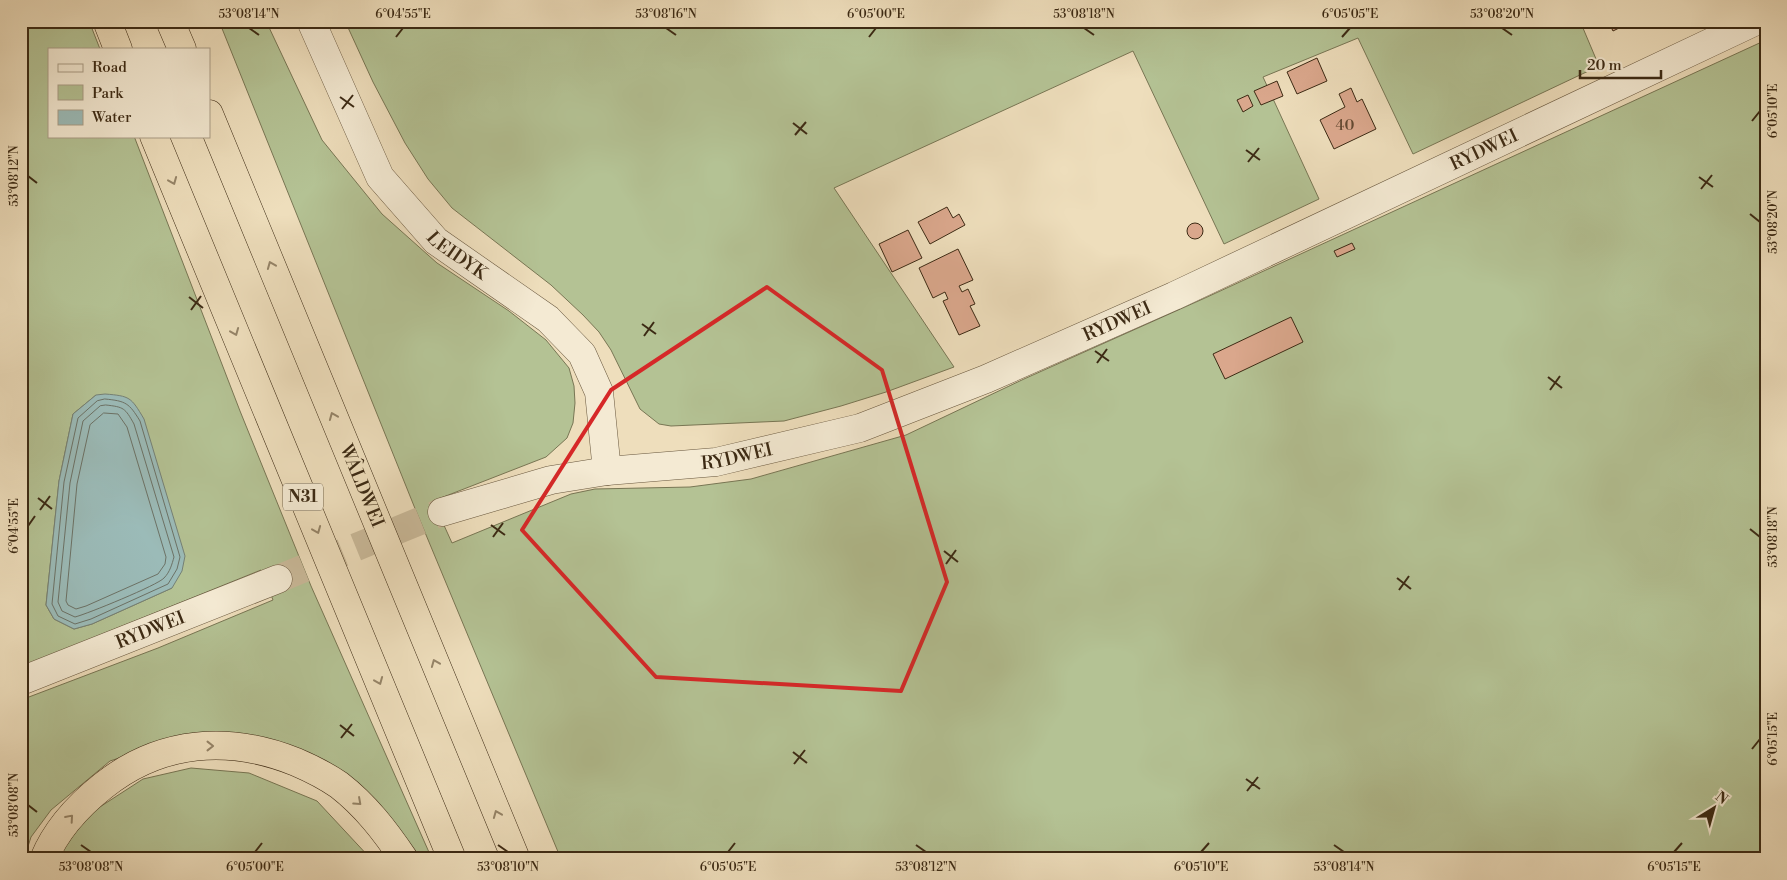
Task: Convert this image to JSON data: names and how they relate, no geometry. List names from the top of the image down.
{
  "streets": {
    "highway": ["WÂLDWEI", "N31"],
    "street": ["RYDWEI", "LEIDYK"]
  },
  "crossings": [
    ["RYDWEI", "LEIDYK"]
  ],
  "house_numbers": ["40"],
  "legend": ["Road", "Park", "Water"],
  "scale_bar": "20 m",
  "north": "top right",
  "coordinates": [
    "53°08'14\"N",
    "6°04'55\"E",
    "53°08'16\"N",
    "6°05'00\"E",
    "53°08'18\"N",
    "6°05'05\"E",
    "53°08'20\"N",
    "6°05'10\"E",
    "53°08'12\"N",
    "6°05'15\"E",
    "53°08'08\"N",
    "53°08'10\"N"
  ]
}
